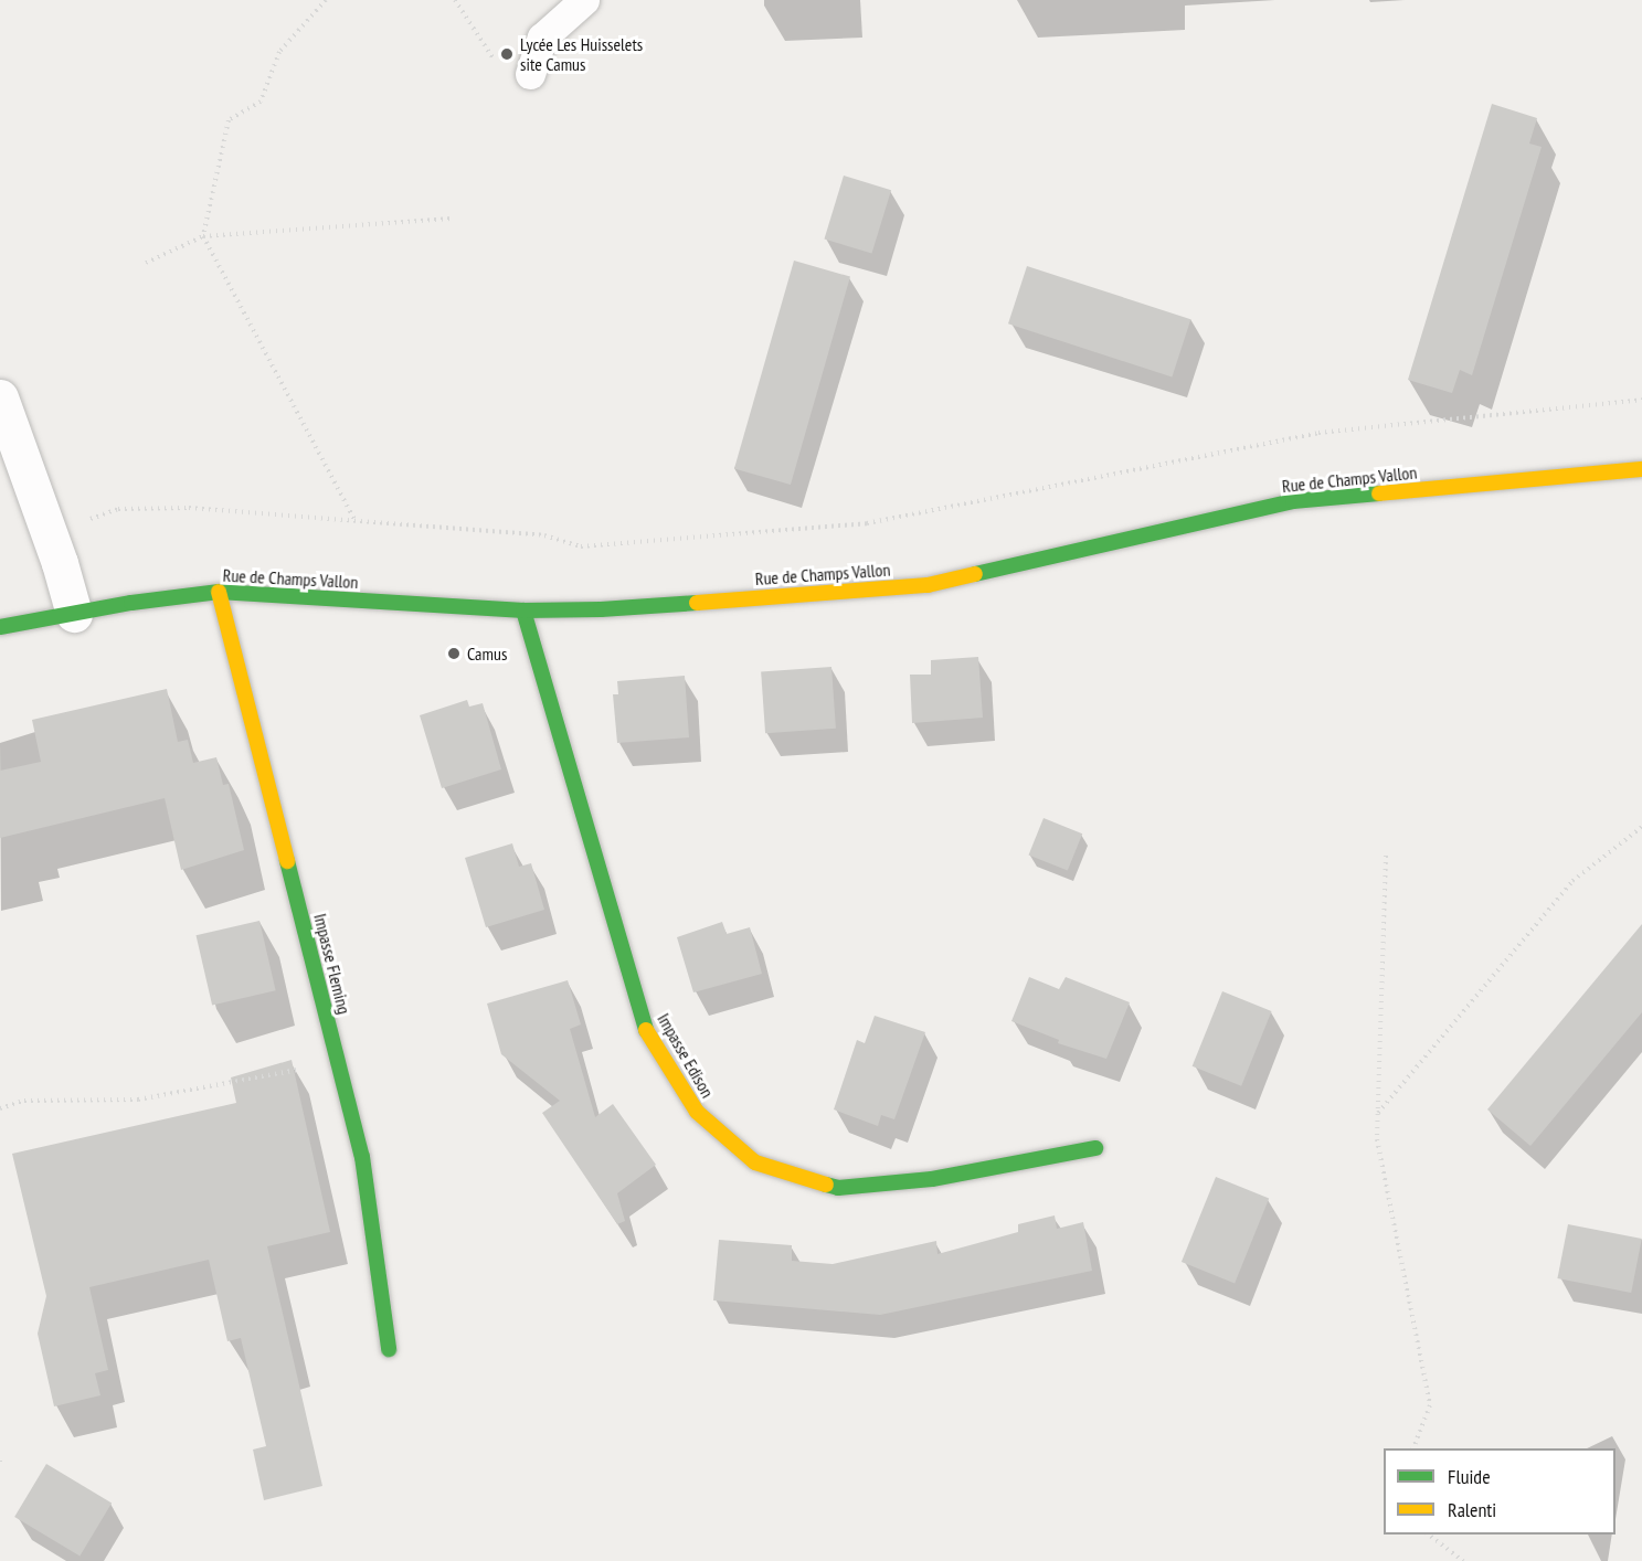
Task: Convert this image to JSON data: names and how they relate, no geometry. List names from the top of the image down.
{
  "streets": {
    "street": ["Rue de Champs Vallon", "Impasse Fleming", "Impasse Edison"]
  },
  "crossings": [
    ["Rue de Champs Vallon", "Impasse Fleming"],
    ["Rue de Champs Vallon", "Impasse Edison"]
  ],
  "places": ["Lycée Les Huisselets site Camus", "Camus"],
  "legend": ["Fluide", "Ralenti"]
}
